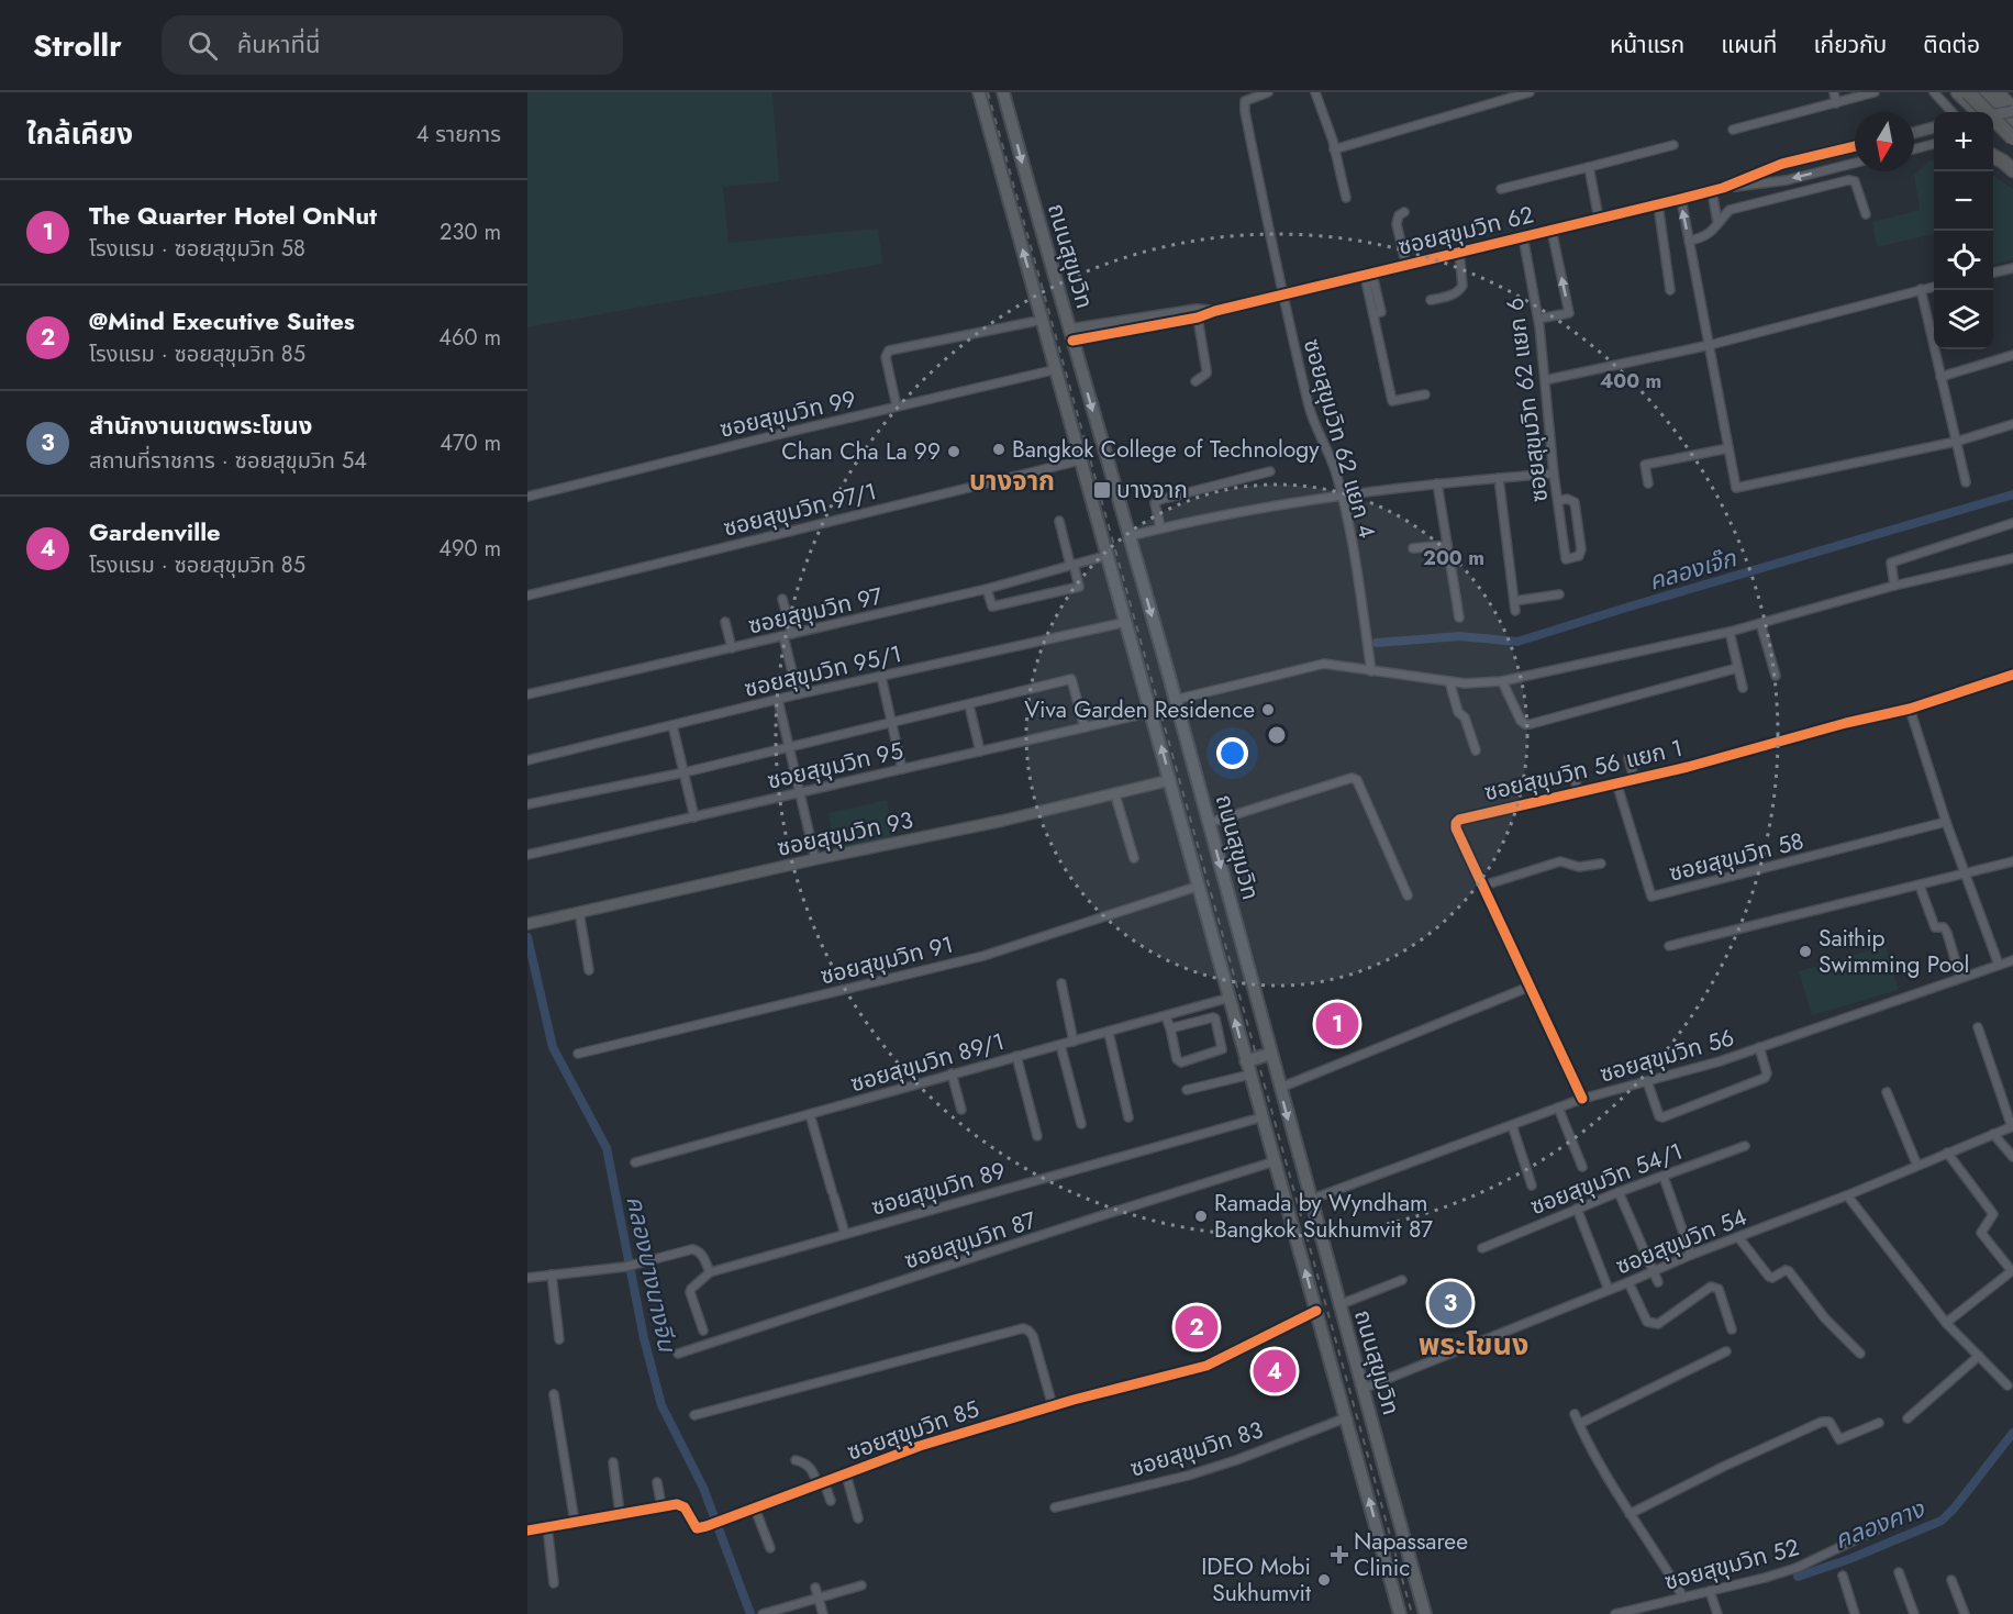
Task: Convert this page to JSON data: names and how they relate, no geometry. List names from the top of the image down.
{
  "streets": {
    "main road": ["ถนนสุขุมวิท"],
    "street": [
      "ซอยสุขุมวิท 62",
      "ซอยสุขุมวิท 62 แยก 6",
      "ซอยสุขุมวิท 99",
      "ซอยสุขุมวิท 62 แยก 4",
      "ซอยสุขุมวิท 97/1",
      "ซอยสุขุมวิท 97",
      "ซอยสุขุมวิท 95/1",
      "ซอยสุขุมวิท 95",
      "ซอยสุขุมวิท 56 แยก 1",
      "ซอยสุขุมวิท 93",
      "ซอยสุขุมวิท 58",
      "ซอยสุขุมวิท 91",
      "ซอยสุขุมวิท 56",
      "ซอยสุขุมวิท 89/1",
      "ซอยสุขุมวิท 54/1",
      "ซอยสุขุมวิท 89",
      "ซอยสุขุมวิท 87",
      "ซอยสุขุมวิท 54",
      "ซอยสุขุมวิท 85",
      "ซอยสุขุมวิท 83",
      "ซอยสุขุมวิท 52"
    ]
  },
  "crossings": [
    ["ซอยสุขุมวิท 62", "ถนนสุขุมวิท"],
    ["ซอยสุขุมวิท 62", "ซอยสุขุมวิท 62 แยก 6"],
    ["ซอยสุขุมวิท 62", "ซอยสุขุมวิท 62 แยก 4"],
    ["ถนนสุขุมวิท", "ซอยสุขุมวิท 99"],
    ["ถนนสุขุมวิท", "ซอยสุขุมวิท 97/1"],
    ["ถนนสุขุมวิท", "ซอยสุขุมวิท 97"],
    ["ถนนสุขุมวิท", "ซอยสุขุมวิท 95/1"],
    ["ถนนสุขุมวิท", "ซอยสุขุมวิท 95"],
    ["ถนนสุขุมวิท", "ซอยสุขุมวิท 93"],
    ["ถนนสุขุมวิท", "ซอยสุขุมวิท 91"],
    ["ถนนสุขุมวิท", "ซอยสุขุมวิท 56"],
    ["ถนนสุขุมวิท", "ซอยสุขุมวิท 89/1"],
    ["ถนนสุขุมวิท", "ซอยสุขุมวิท 89"],
    ["ถนนสุขุมวิท", "ซอยสุขุมวิท 87"],
    ["ถนนสุขุมวิท", "ซอยสุขุมวิท 54"],
    ["ถนนสุขุมวิท", "ซอยสุขุมวิท 85"],
    ["ถนนสุขุมวิท", "ซอยสุขุมวิท 83"],
    ["ซอยสุขุมวิท 56 แยก 1", "ซอยสุขุมวิท 58"],
    ["ซอยสุขุมวิท 56 แยก 1", "ซอยสุขุมวิท 56"]
  ],
  "districts": ["บางจาก", "พระโขนง"],
  "water": ["คลองเจ๊ก", "คลองบางนางจีน", "คลองคาง"],
  "places": {
    "other": [
      "Bangkok College of Technology",
      "Chan Cha La 99",
      "Viva Garden Residence",
      "Saithip Swimming Pool",
      "Ramada by Wyndham Bangkok Sukhumvit 87",
      "IDEO Mobi Sukhumvit"
    ],
    "transit": ["บางจาก"],
    "health": ["Napassaree Clinic"]
  },
  "north": "bottom",
  "page": {
    "header": "Strollr",
    "search": "ค้นหาที่นี่",
    "nav": [
      "หน้าแรก",
      "แผนที่",
      "เกี่ยวกับ",
      "ติดต่อ"
    ],
    "heading": ["ใกล้เคียง", "4 รายการ"],
    "map_buttons": ["+", "−"],
    "list": [
      {
        "mark": "1",
        "name": "The Quarter Hotel OnNut",
        "note": "โรงแรม · ซอยสุขุมวิท 58",
        "value": "230 m"
      },
      {
        "mark": "2",
        "name": "@Mind Executive Suites",
        "note": "โรงแรม · ซอยสุขุมวิท 85",
        "value": "460 m"
      },
      {
        "mark": "3",
        "name": "สำนักงานเขตพระโขนง",
        "note": "สถานที่ราชการ · ซอยสุขุมวิท 54",
        "value": "470 m"
      },
      {
        "mark": "4",
        "name": "Gardenville",
        "note": "โรงแรม · ซอยสุขุมวิท 85",
        "value": "490 m"
      }
    ],
    "pins": [
      "1",
      "3",
      "2",
      "4"
    ]
  },
  "rings": ["400 m", "200 m"]
}
